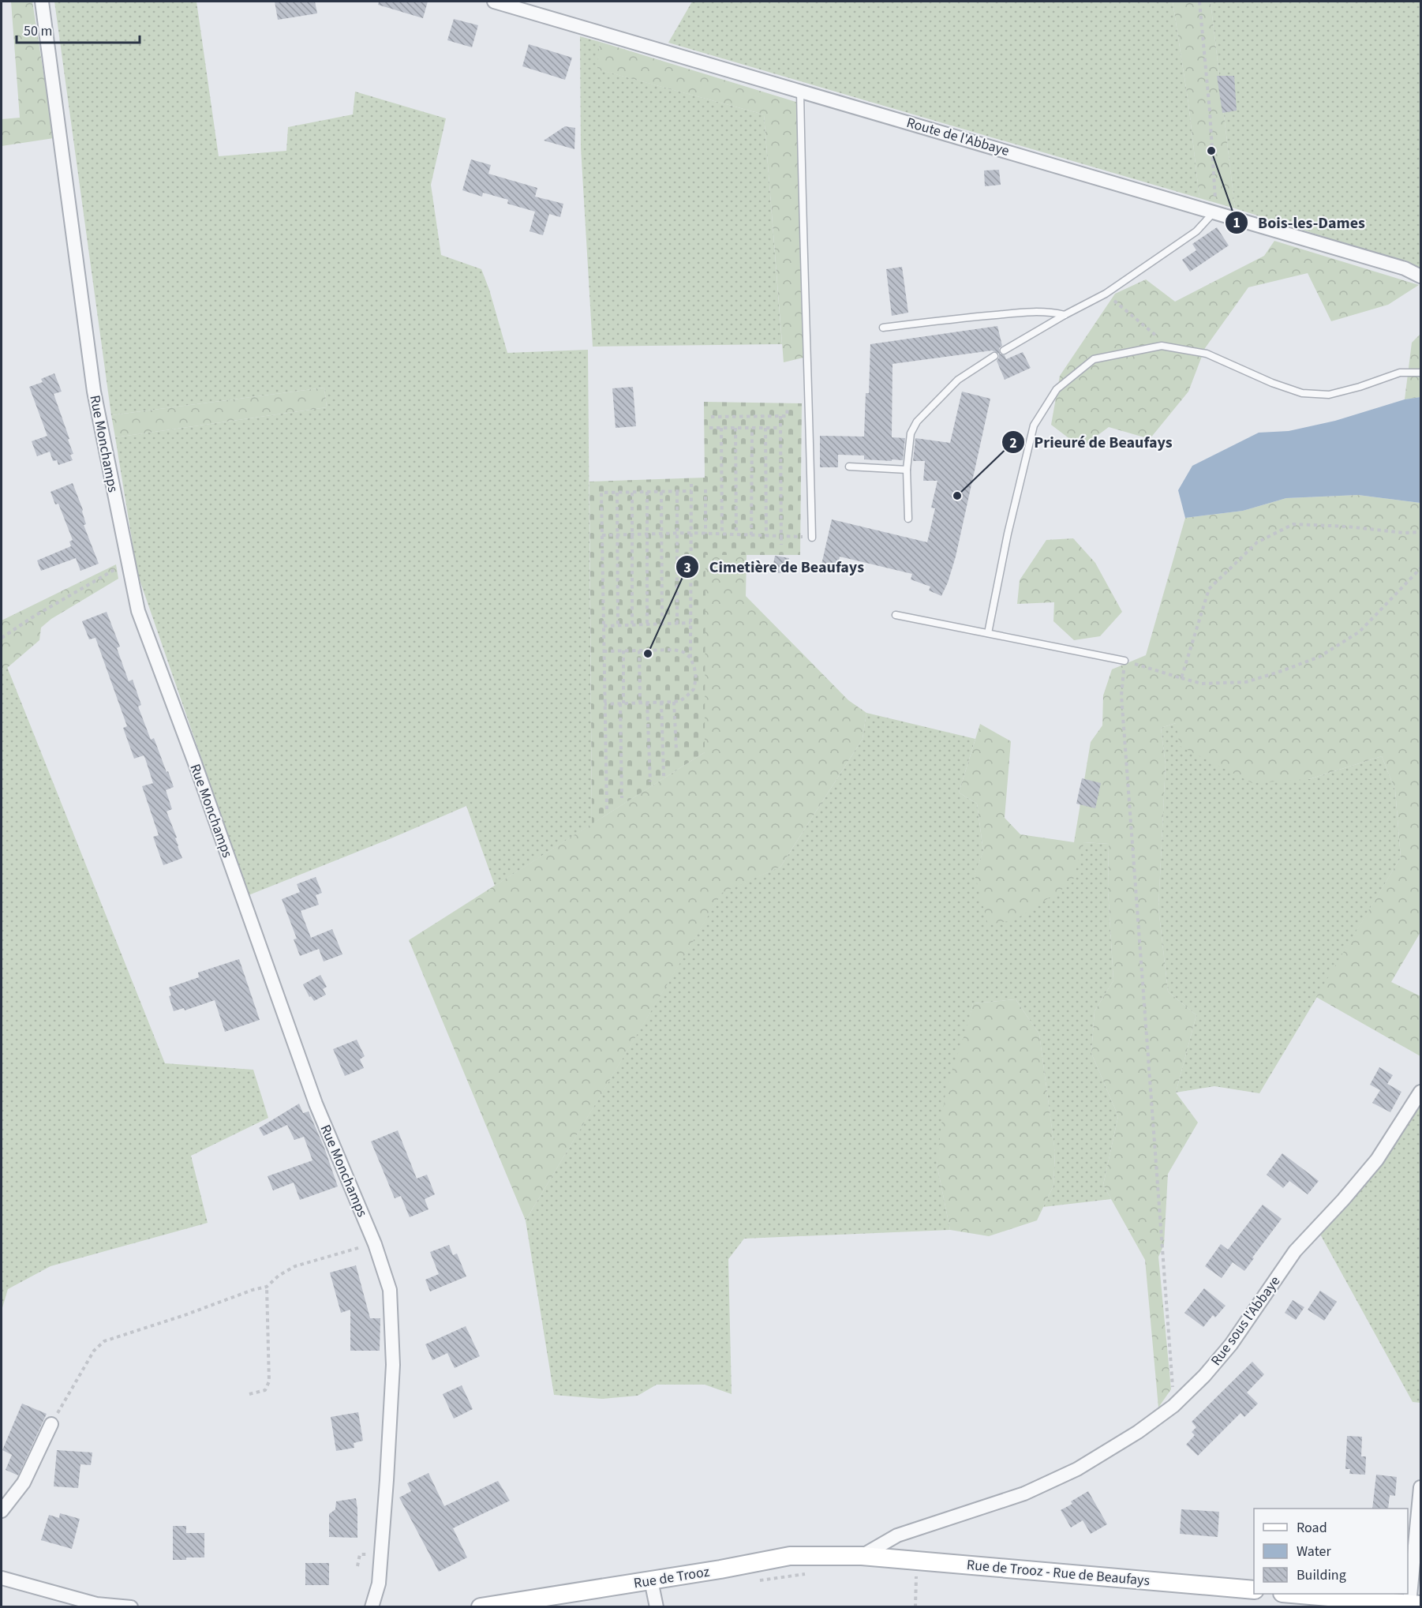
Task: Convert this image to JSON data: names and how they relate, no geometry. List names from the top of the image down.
{
  "streets": {
    "street": [
      "Route de l'Abbaye",
      "Rue Monchamps",
      "Rue sous l'Abbaye",
      "Rue de Trooz - Rue de Beaufays",
      "Rue de Trooz"
    ]
  },
  "crossings": [
    ["Rue sous l'Abbaye", "Rue de Trooz - Rue de Beaufays"],
    ["Rue sous l'Abbaye", "Rue de Trooz"],
    ["Rue de Trooz - Rue de Beaufays", "Rue de Trooz"]
  ],
  "places": ["Bois-les-Dames", "Prieuré de Beaufays", "Cimetière de Beaufays"],
  "legend": ["Road", "Water", "Building"],
  "scale_bar": "50 m"
}
